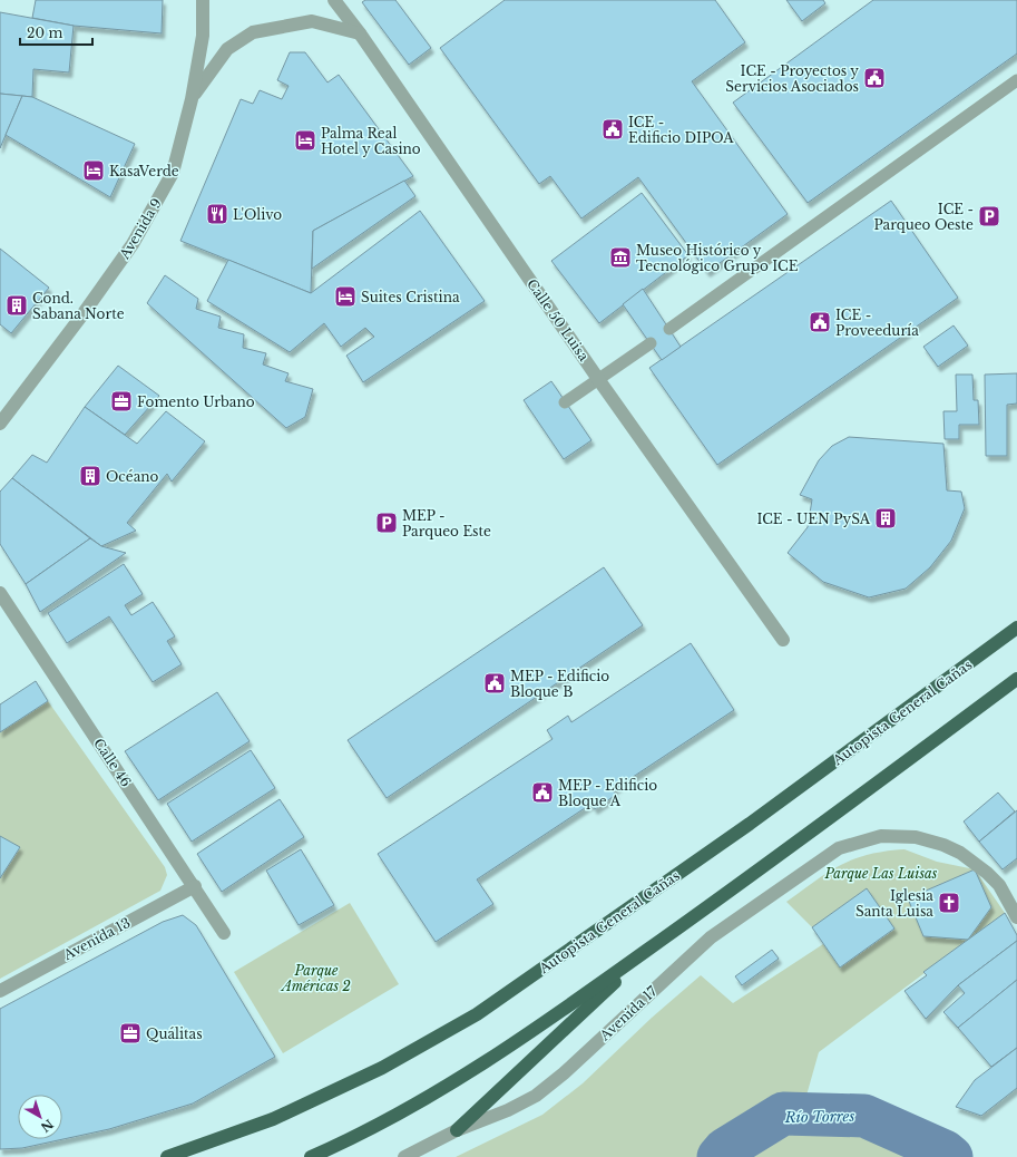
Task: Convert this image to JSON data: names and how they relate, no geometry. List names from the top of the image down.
{
  "streets": {
    "highway": ["Autopista General Cañas"],
    "street": [
      "Avenida 9",
      "Calle 50 Luisa",
      "Calle 46",
      "Avenida 13",
      "Avenida 17"
    ]
  },
  "crossings": [
    ["Calle 46", "Avenida 13"]
  ],
  "water": ["Río Torres"],
  "parks": ["Parque Las Luisas", "Parque Américas 2"],
  "places": {
    "public building": [
      "ICE - Proyectos y Servicios Asociados",
      "ICE - Edificio DIPOA",
      "ICE - Proveeduría",
      "MEP - Edificio Bloque B",
      "MEP - Edificio Bloque A"
    ],
    "hotel": ["Palma Real Hotel y Casino", "KasaVerde", "Suites Cristina"],
    "restaurant": ["L'Olivo"],
    "parking": ["ICE - Parqueo Oeste", "MEP - Parqueo Este"],
    "museum": ["Museo Histórico y Tecnológico Grupo ICE"],
    "building": ["Cond. Sabana Norte", "Océano", "ICE - UEN PySA"],
    "office": ["Fomento Urbano", "Quálitas"],
    "church": ["Iglesia Santa Luisa"]
  },
  "scale_bar": "20 m",
  "north": "bottom right"
}
